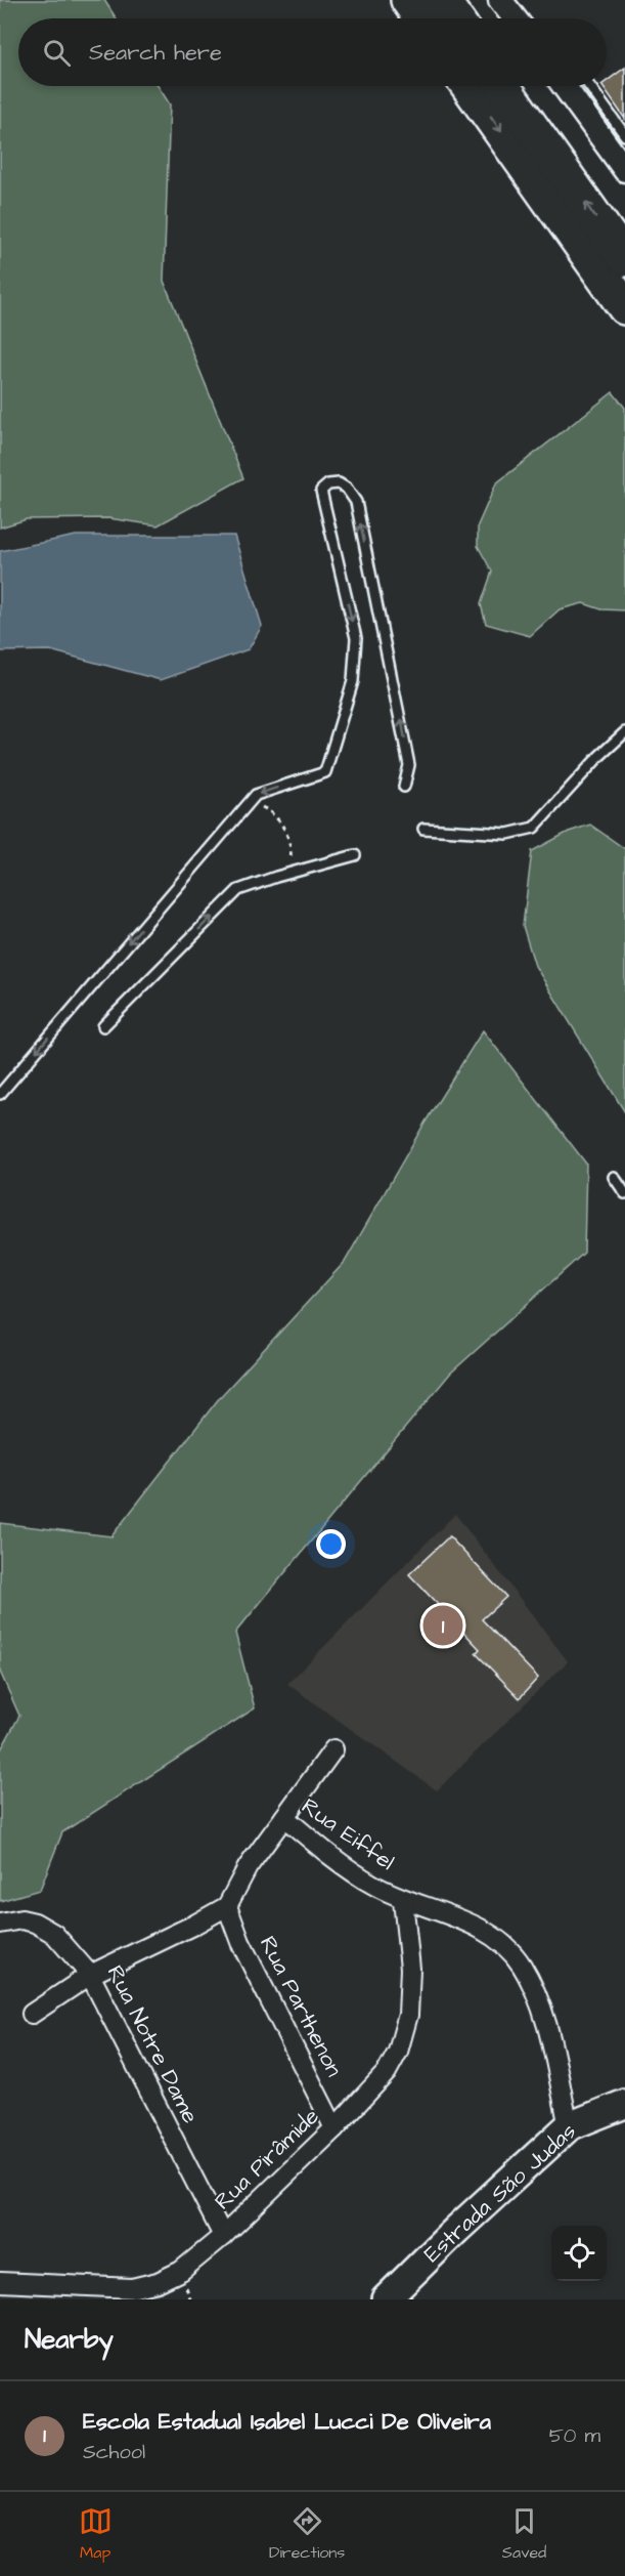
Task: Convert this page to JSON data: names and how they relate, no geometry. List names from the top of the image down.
{
  "streets": {
    "main road": ["Estrada São Judas"],
    "street": [
      "Rua Eiffel",
      "Rua Parthenon",
      "Rua Notre Dame",
      "Rua Pirâmide"
    ]
  },
  "crossings": [
    ["Rua Eiffel", "Rua Parthenon"],
    ["Rua Eiffel", "Rua Pirâmide"],
    ["Rua Eiffel", "Estrada São Judas"],
    ["Rua Parthenon", "Rua Pirâmide"],
    ["Rua Notre Dame", "Rua Pirâmide"]
  ],
  "page": {
    "search": "Search here",
    "pins": "1",
    "heading": "Nearby",
    "list": [
      {
        "mark": "1",
        "name": "Escola Estadual Isabel Lucci De Oliveira",
        "note": "School",
        "value": "50 m"
      }
    ],
    "nav": ["Map", "Directions", "Saved"]
  }
}
